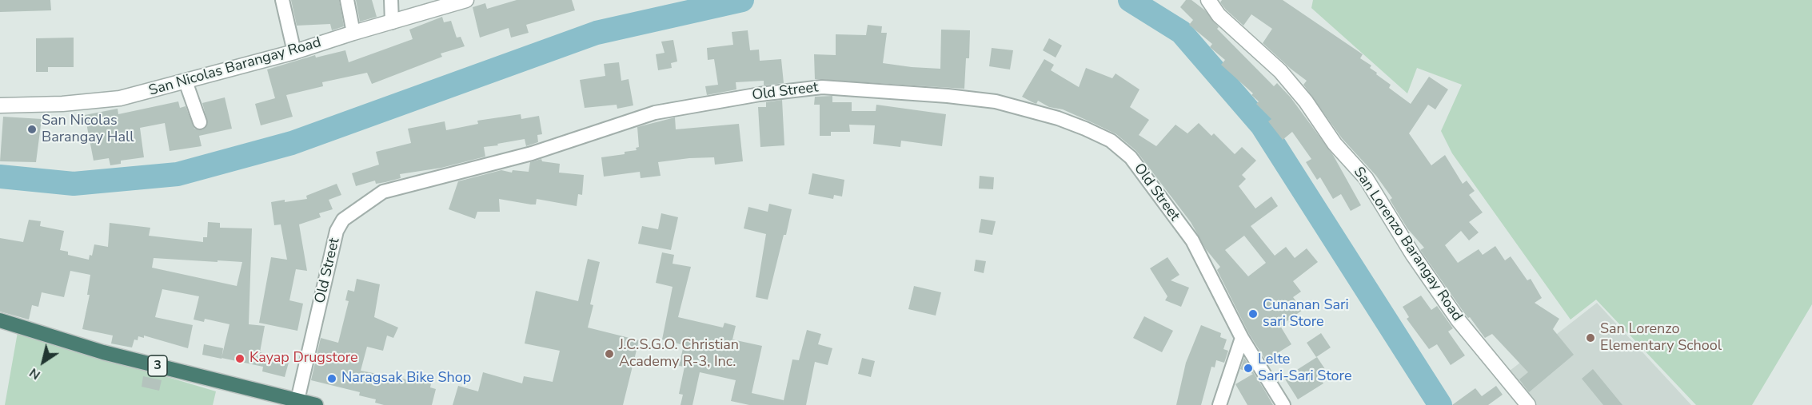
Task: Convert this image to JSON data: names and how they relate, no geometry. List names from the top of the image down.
{
  "streets": {
    "highway": ["3"],
    "street": ["San Nicolas Barangay Road", "Old Street", "San Lorenzo Barangay Road"]
  },
  "crossings": [
    ["Old Street", "3"]
  ],
  "places": [
    "San Nicolas Barangay Hall",
    "Cunanan Sari sari Store",
    "San Lorenzo Elementary School",
    "J.C.S.G.O. Christian Academy R-3, Inc.",
    "Kayap Drugstore",
    "Lelte Sari-Sari Store",
    "Naragsak Bike Shop"
  ],
  "north": "bottom left"
}
